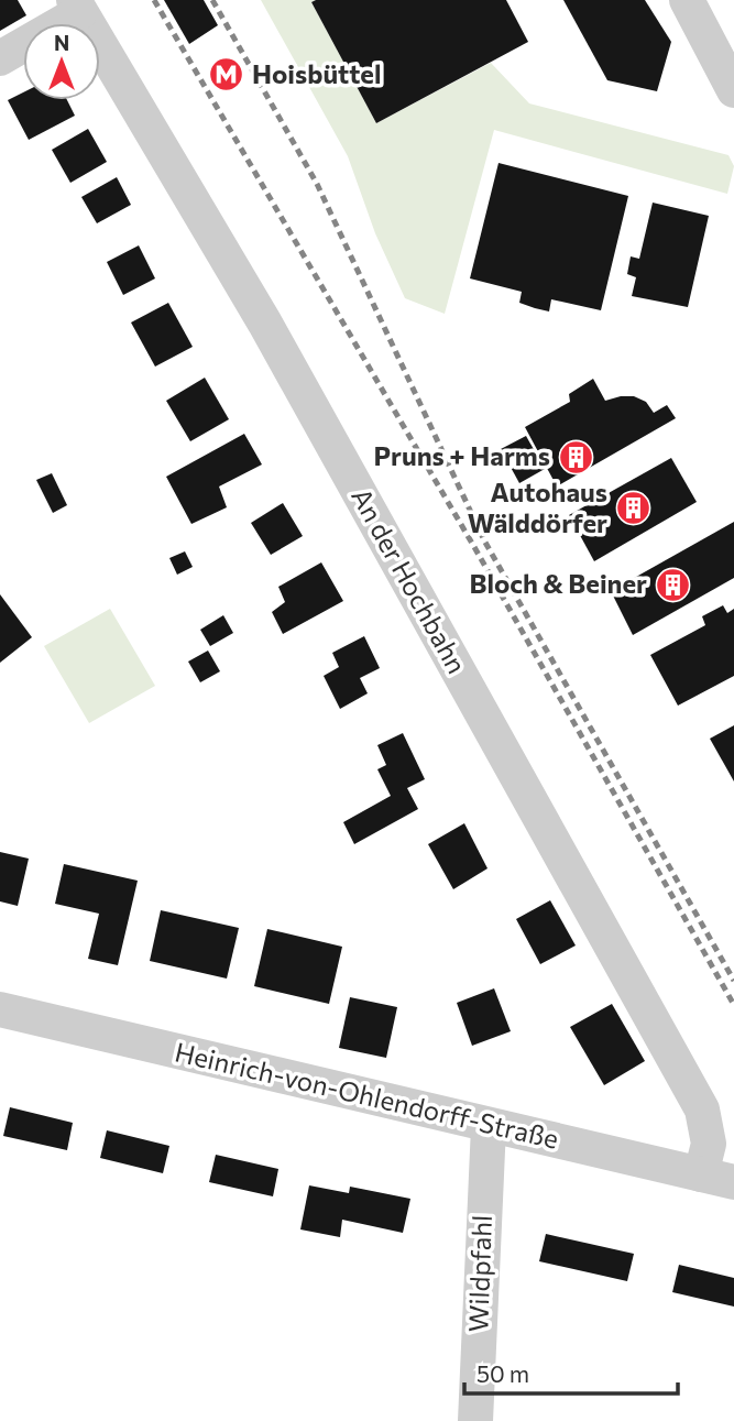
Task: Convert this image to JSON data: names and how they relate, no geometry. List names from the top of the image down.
{
  "streets": {
    "street": ["An der Hochbahn", "Heinrich-von-Ohlendorff-Straße", "Wildpfahl"]
  },
  "crossings": [
    ["An der Hochbahn", "Heinrich-von-Ohlendorff-Straße"],
    ["Heinrich-von-Ohlendorff-Straße", "Wildpfahl"]
  ],
  "places": {
    "metro station": ["Hoisbüttel"],
    "building": ["Pruns + Harms", "Autohaus Wälddörfer", "Bloch & Beiner"]
  },
  "scale_bar": "50 m",
  "north": "top"
}
